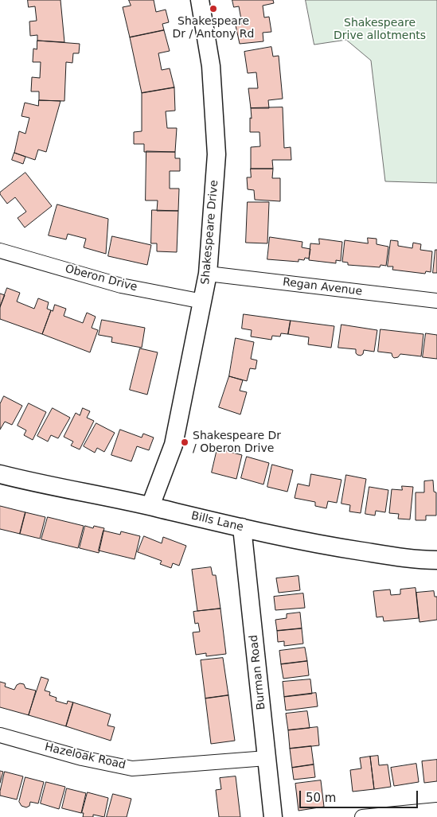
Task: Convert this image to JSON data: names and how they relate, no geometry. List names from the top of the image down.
{
  "streets": {
    "street": [
      "Shakespeare Drive",
      "Oberon Drive",
      "Regan Avenue",
      "Bills Lane",
      "Burman Road",
      "Hazeloak Road"
    ]
  },
  "crossings": [
    ["Shakespeare Drive", "Oberon Drive"],
    ["Shakespeare Drive", "Regan Avenue"],
    ["Shakespeare Drive", "Bills Lane"],
    ["Bills Lane", "Burman Road"],
    ["Burman Road", "Hazeloak Road"]
  ],
  "parks": ["Shakespeare Drive allotments"],
  "places": ["Shakespeare Dr / Antony Rd", "Shakespeare Dr / Oberon Drive"],
  "scale_bar": "50 m"
}
